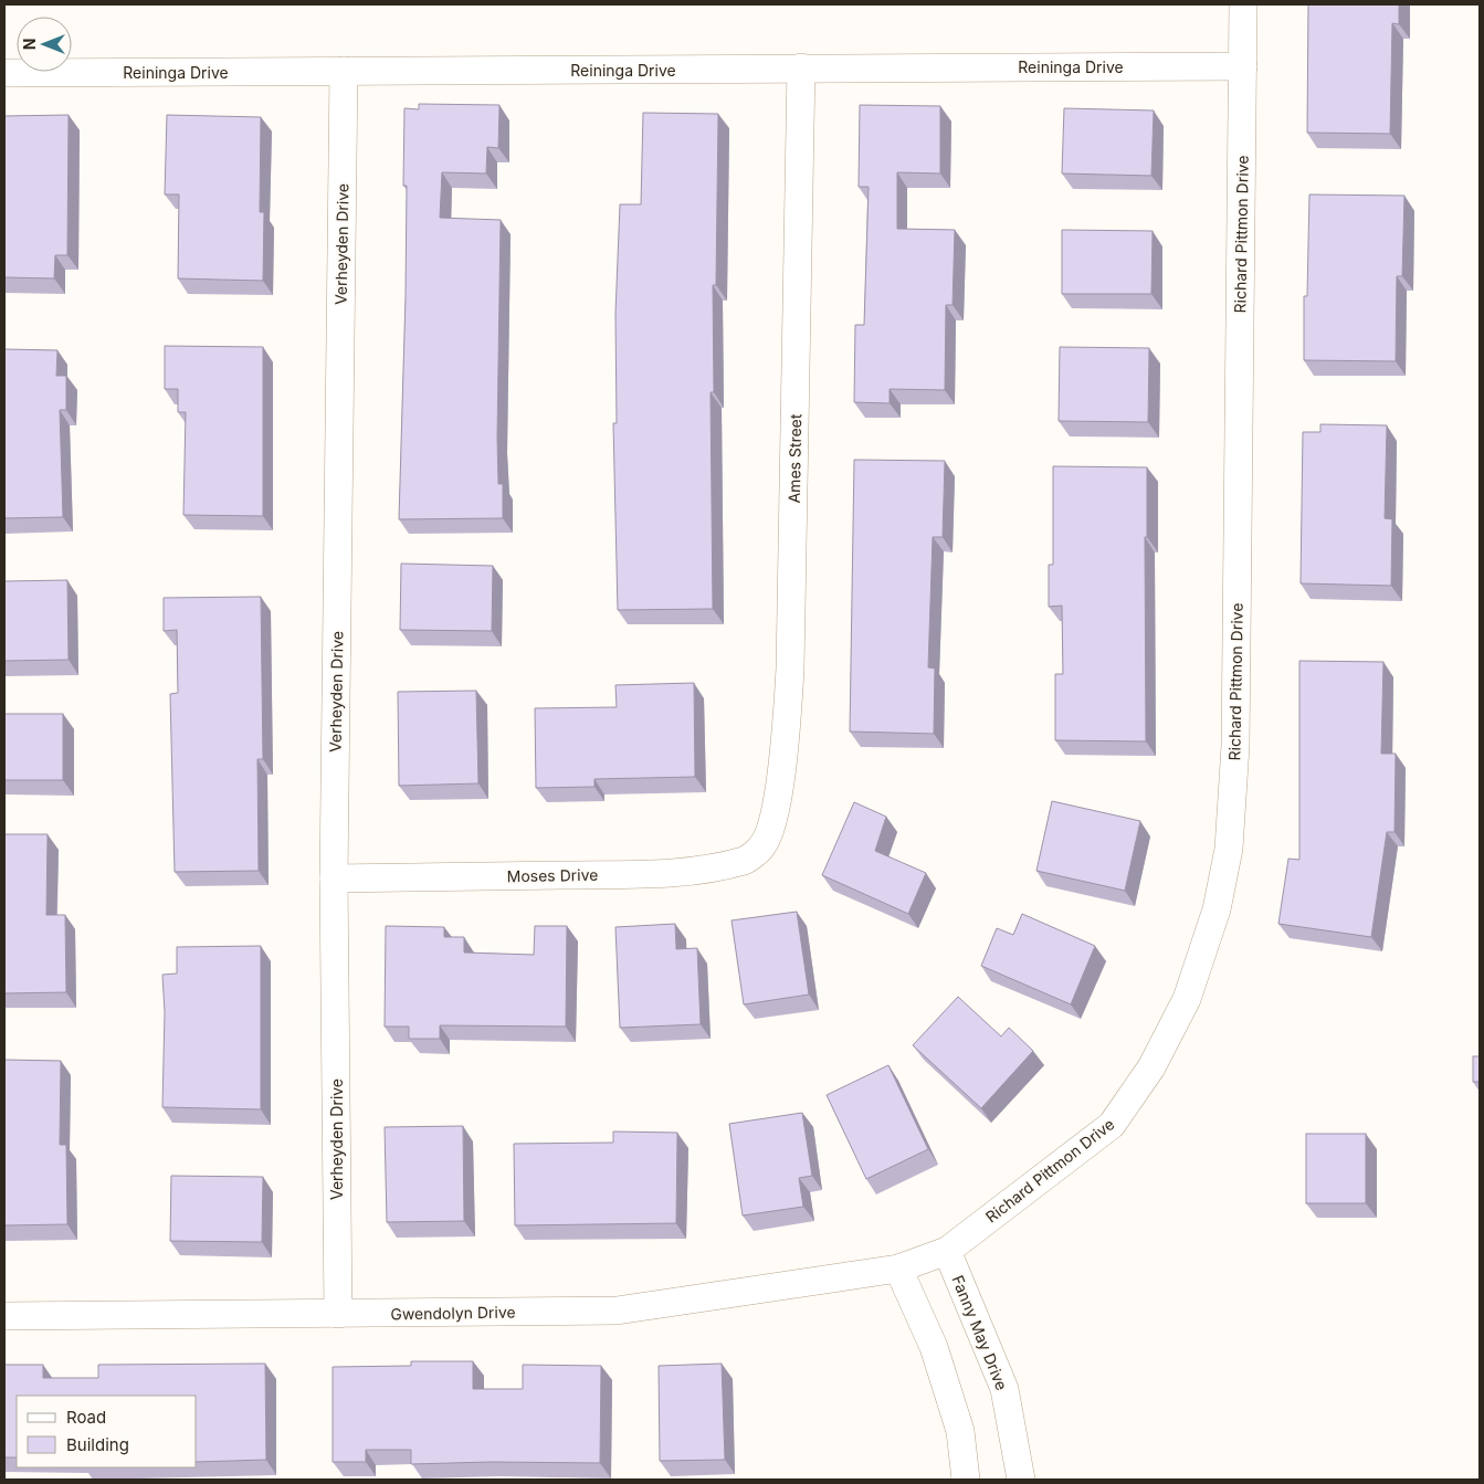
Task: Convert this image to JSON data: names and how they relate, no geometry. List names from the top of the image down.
{
  "streets": {
    "street": [
      "Reininga Drive",
      "Richard Pittmon Drive",
      "Verheyden Drive",
      "Ames Street",
      "Moses Drive",
      "Gwendolyn Drive",
      "Fanny May Drive"
    ]
  },
  "crossings": [
    ["Reininga Drive", "Richard Pittmon Drive"],
    ["Reininga Drive", "Verheyden Drive"],
    ["Reininga Drive", "Ames Street"],
    ["Richard Pittmon Drive", "Gwendolyn Drive"],
    ["Richard Pittmon Drive", "Fanny May Drive"],
    ["Verheyden Drive", "Moses Drive"],
    ["Verheyden Drive", "Gwendolyn Drive"],
    ["Ames Street", "Moses Drive"]
  ],
  "legend": ["Road", "Building"],
  "north": "left"
}
